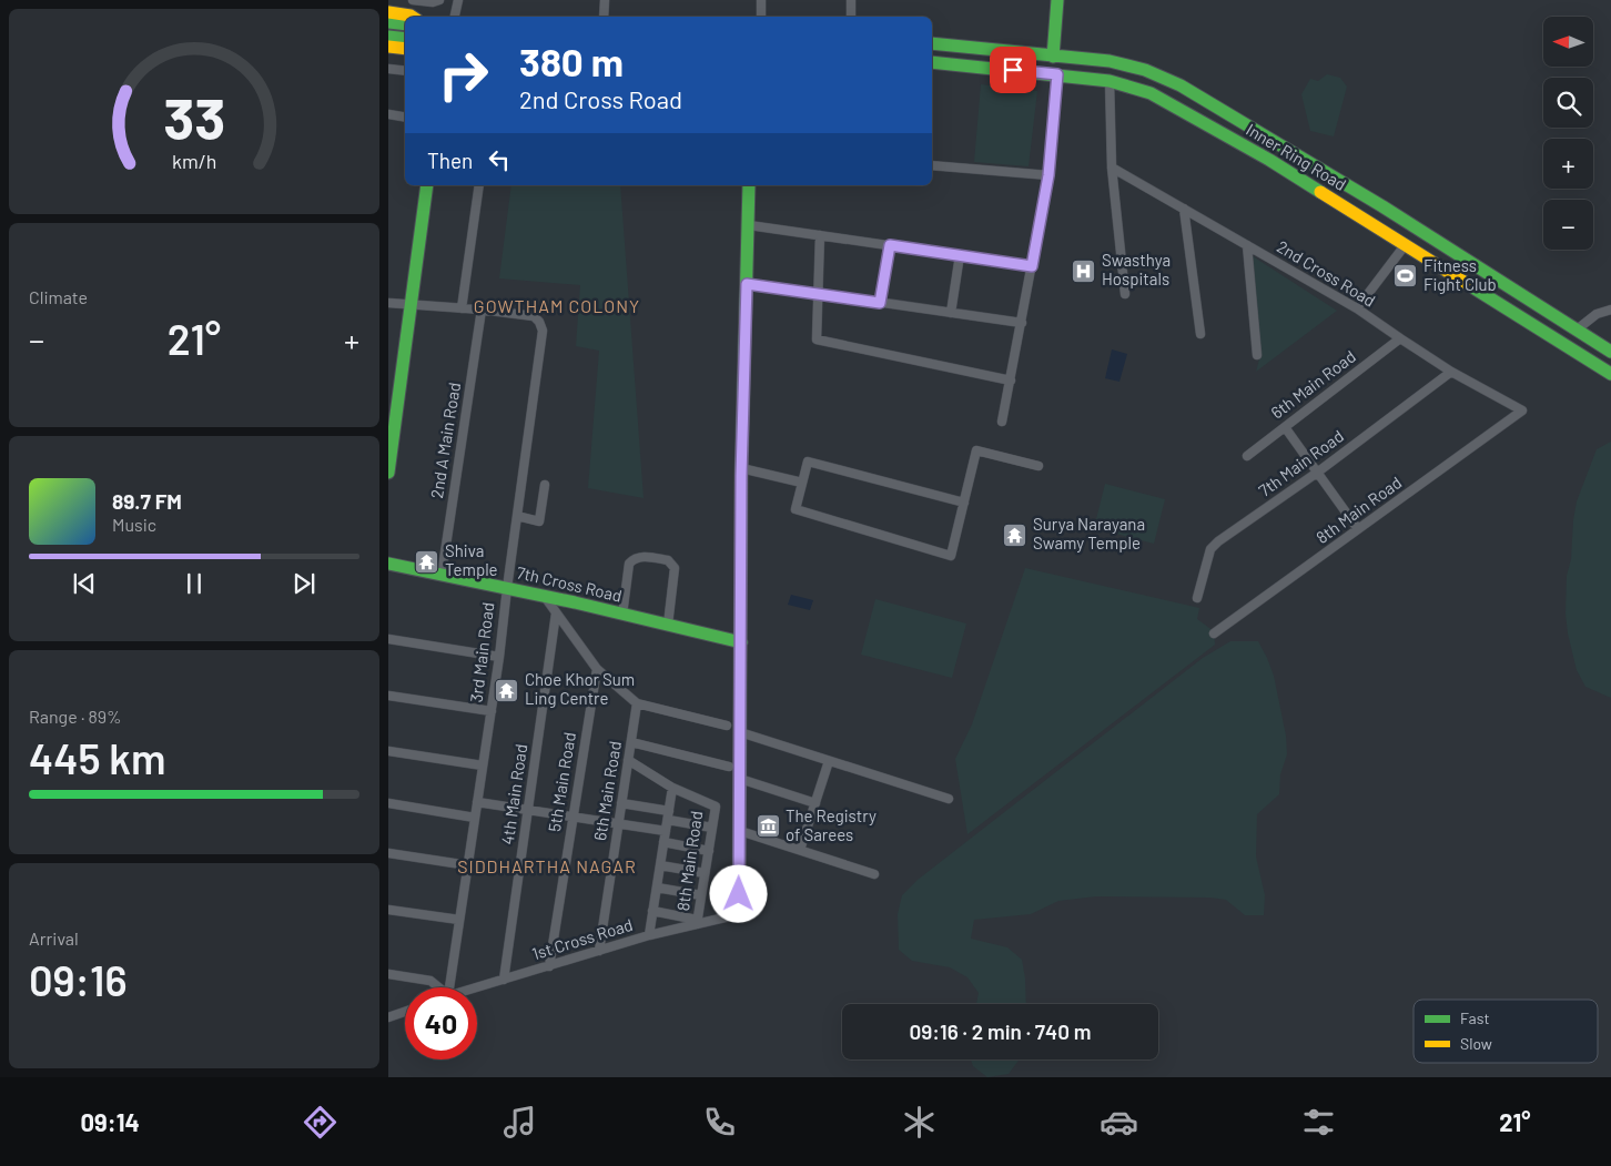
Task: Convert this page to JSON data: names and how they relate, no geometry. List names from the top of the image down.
{
  "streets": {
    "main road": ["Inner Ring Road", "7th Cross Road"],
    "street": [
      "2nd Cross Road",
      "6th Main Road",
      "2nd A Main Road",
      "7th Main Road",
      "8th Main Road",
      "3rd Main Road",
      "5th Main Road",
      "4th Main Road",
      "1st Cross Road"
    ]
  },
  "crossings": [
    ["2nd Cross Road", "6th Main Road"],
    ["2nd Cross Road", "7th Main Road"],
    ["2nd Cross Road", "8th Main Road"],
    ["6th Main Road", "1st Cross Road"],
    ["2nd A Main Road", "7th Cross Road"],
    ["2nd A Main Road", "3rd Main Road"],
    ["8th Main Road", "1st Cross Road"],
    ["7th Cross Road", "3rd Main Road"],
    ["5th Main Road", "1st Cross Road"],
    ["4th Main Road", "1st Cross Road"]
  ],
  "districts": ["GOWTHAM COLONY", "SIDDHARTHA NAGAR"],
  "places": {
    "hospital": ["Swasthya Hospitals"],
    "sports": ["Fitness Fight Club"],
    "temple": ["Surya Narayana Swamy Temple", "Shiva Temple", "Choe Khor Sum Ling Centre"],
    "museum": ["The Registry of Sarees"]
  },
  "legend": ["Fast", "Slow"],
  "north": "left",
  "page": {
    "map_buttons": ["+", "−"],
    "turn": ["380 m", "2nd Cross Road"],
    "then": "Then",
    "tile": [
      "Climate",
      ["Range · 89%", "445 km"],
      ["Arrival", "09:16"]
    ],
    "heat": ["−", "21°", "+"],
    "song": ["89.7 FM", "Music"],
    "limit": "40",
    "trip": "09:16 · 2 min · 740 m",
    "tabs": ["09:14", "21°"],
    "gauge": ["33", "km/h"]
  }
}
